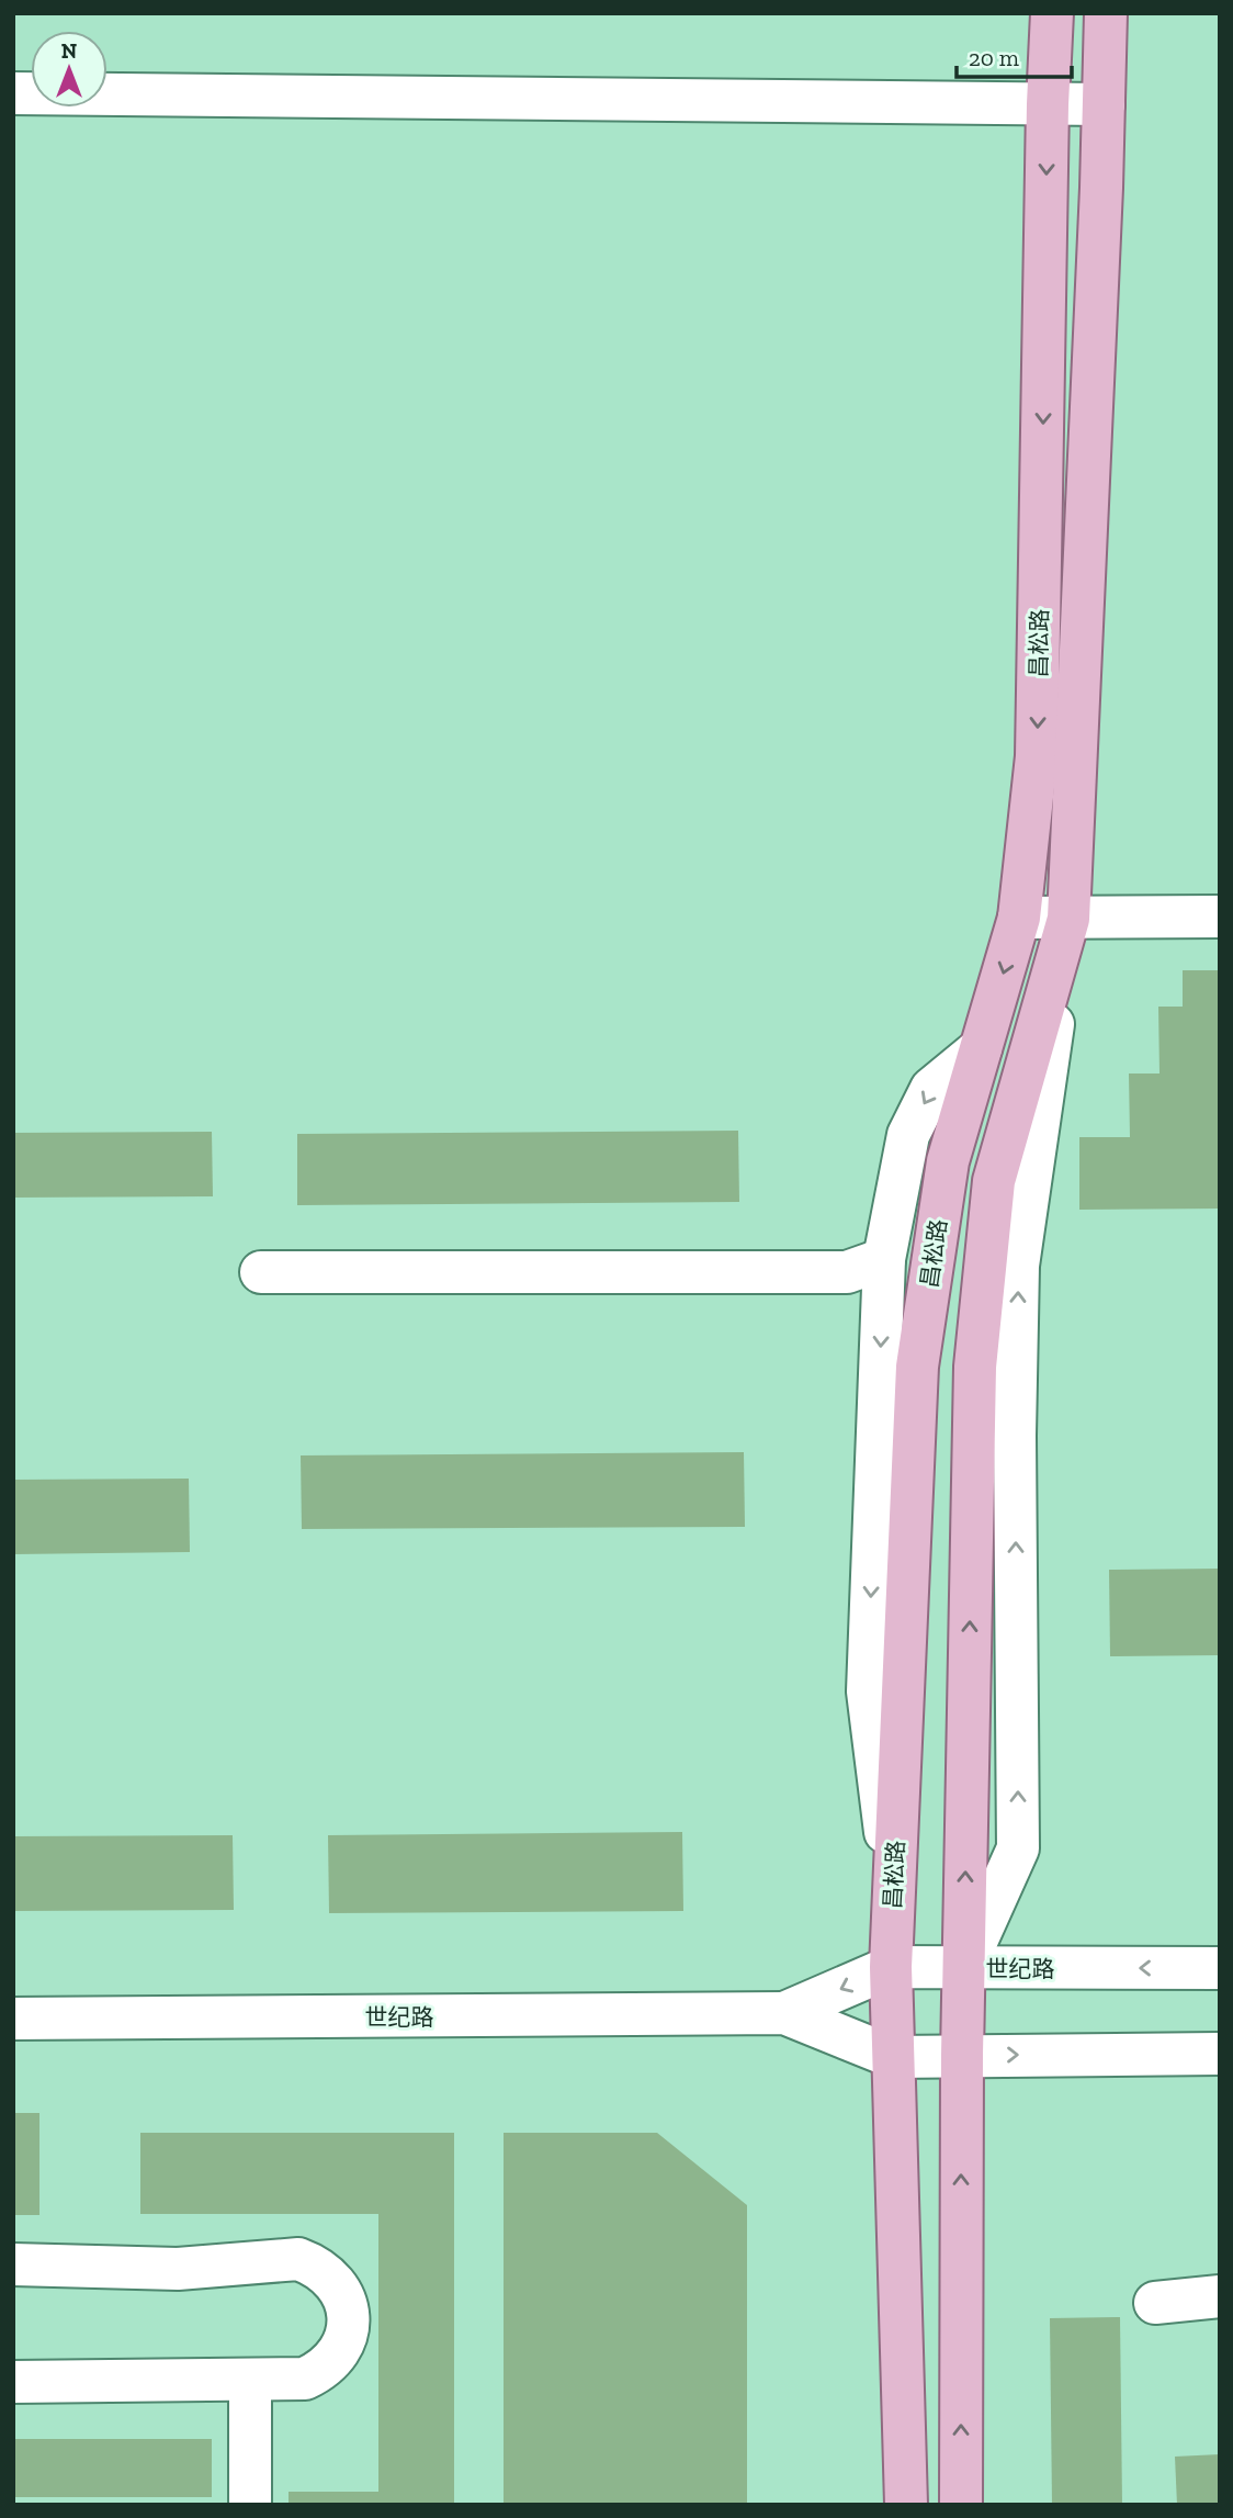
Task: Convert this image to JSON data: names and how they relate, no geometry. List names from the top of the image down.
{
  "streets": {
    "main road": ["昌松路"],
    "street": ["世纪路"]
  },
  "crossings": [
    ["昌松路", "世纪路"]
  ],
  "scale_bar": "20 m",
  "north": "top"
}
